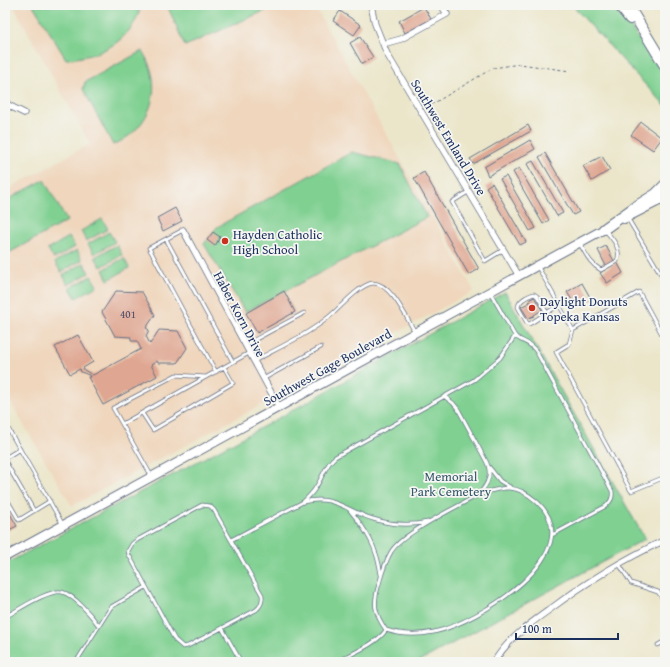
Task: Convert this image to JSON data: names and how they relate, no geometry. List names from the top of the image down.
{
  "streets": {
    "main road": ["Southwest Gage Boulevard"],
    "street": ["Southwest Emland Drive", "Haber Korn Drive"]
  },
  "crossings": [
    ["Southwest Emland Drive", "Southwest Gage Boulevard"],
    ["Haber Korn Drive", "Southwest Gage Boulevard"]
  ],
  "parks": ["Memorial Park Cemetery"],
  "places": ["Hayden Catholic High School", "Daylight Donuts Topeka Kansas"],
  "house_numbers": ["401"],
  "scale_bar": "100 m"
}
